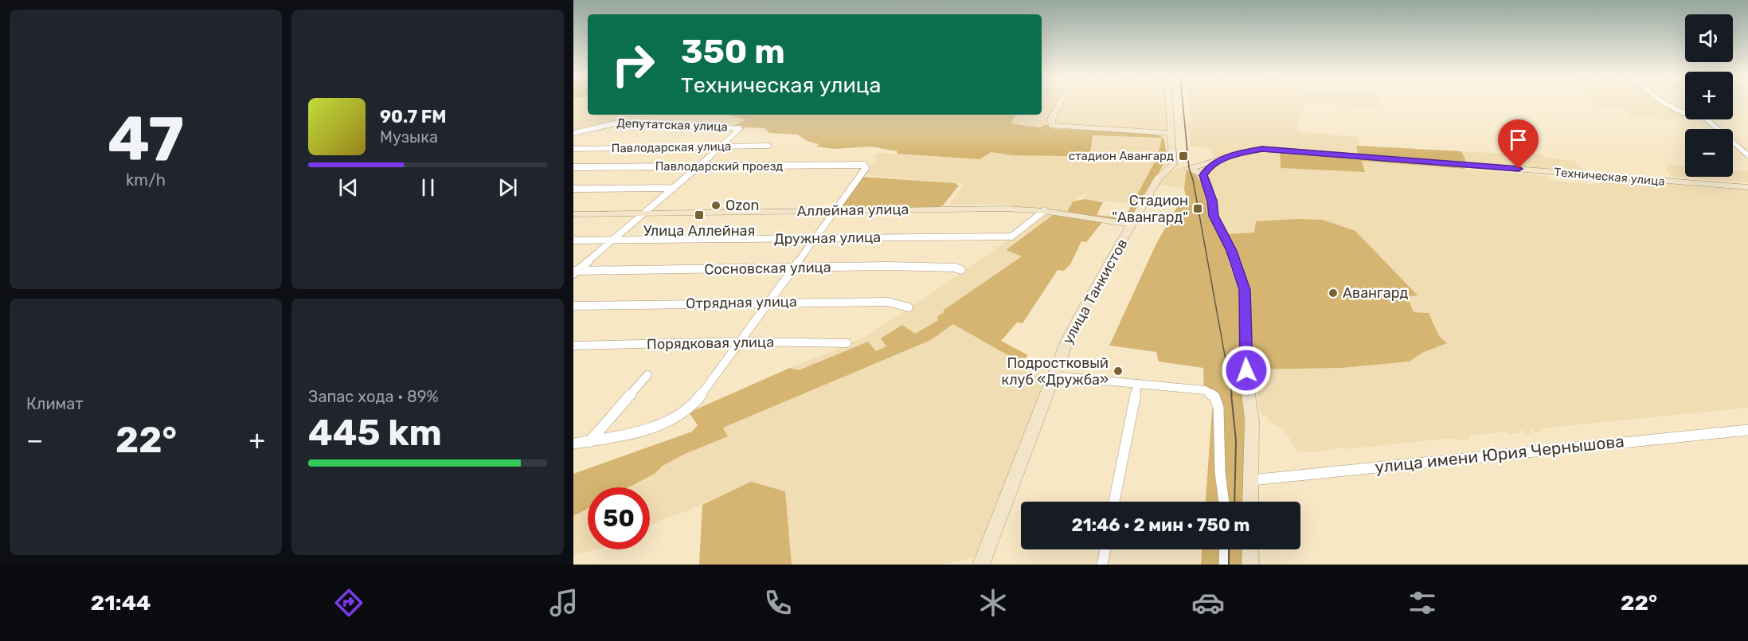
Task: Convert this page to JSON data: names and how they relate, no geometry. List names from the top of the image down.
{
  "streets": {
    "main road": ["Техническая улица", "Аллейная улица", "улица Танкистов"],
    "street": [
      "Депутатская улица",
      "Павлодарская улица",
      "Павлодарский проезд",
      "Дружная улица",
      "Сосновская улица",
      "Отрядная улица",
      "Порядковая улица",
      "улица имени Юрия Чернышова"
    ]
  },
  "crossings": [
    ["Депутатская улица", "Павлодарская улица"],
    ["Павлодарский проезд", "Аллейная улица"],
    ["Аллейная улица", "Дружная улица"],
    ["Аллейная улица", "улица Танкистов"]
  ],
  "places": {
    "transit": ["стадион Авангард", "Стадион \"Авангард\"", "Улица Аллейная"],
    "other": ["Ozon", "Авангард", "Подростковый клуб «Дружба»"]
  },
  "page": {
    "tile": [
      ["47", "km/h"],
      "Климат",
      ["Запас хода · 89%", "445 km"]
    ],
    "map_buttons": ["+", "−"],
    "turn": ["350 m", "Техническая улица"],
    "song": ["90.7 FM", "Музыка"],
    "heat": ["−", "22°", "+"],
    "limit": "50",
    "trip": "21:46 · 2 мин · 750 m",
    "tabs": ["21:44", "22°"]
  }
}
